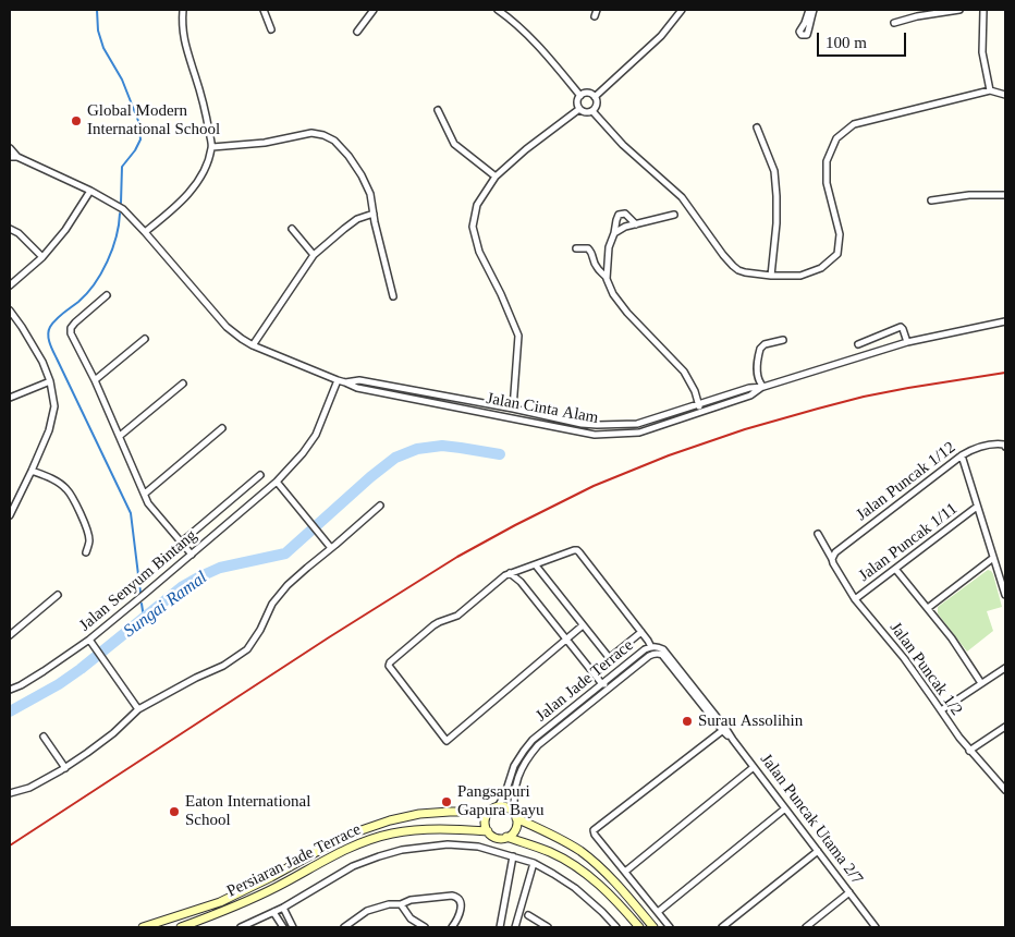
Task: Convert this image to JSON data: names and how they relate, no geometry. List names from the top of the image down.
{
  "streets": {
    "street": [
      "Jalan Cinta Alam",
      "Jalan Puncak 1/12",
      "Jalan Puncak 1/11",
      "Jalan Senyum Bintang",
      "Jalan Puncak 1/2",
      "Jalan Jade Terrace",
      "Jalan Puncak Utama 2/7",
      "Persiaran Jade Terrace"
    ]
  },
  "crossings": [
    ["Jalan Cinta Alam", "Jalan Senyum Bintang"],
    ["Jalan Puncak 1/12", "Jalan Puncak 1/2"],
    ["Jalan Puncak 1/11", "Jalan Puncak 1/2"],
    ["Jalan Jade Terrace", "Jalan Puncak Utama 2/7"],
    ["Jalan Jade Terrace", "Persiaran Jade Terrace"]
  ],
  "water": ["Sungai Ramal"],
  "places": [
    "Global Modern International School",
    "Surau Assolihin",
    "Pangsapuri Gapura Bayu",
    "Eaton International School"
  ],
  "scale_bar": "100 m"
}
